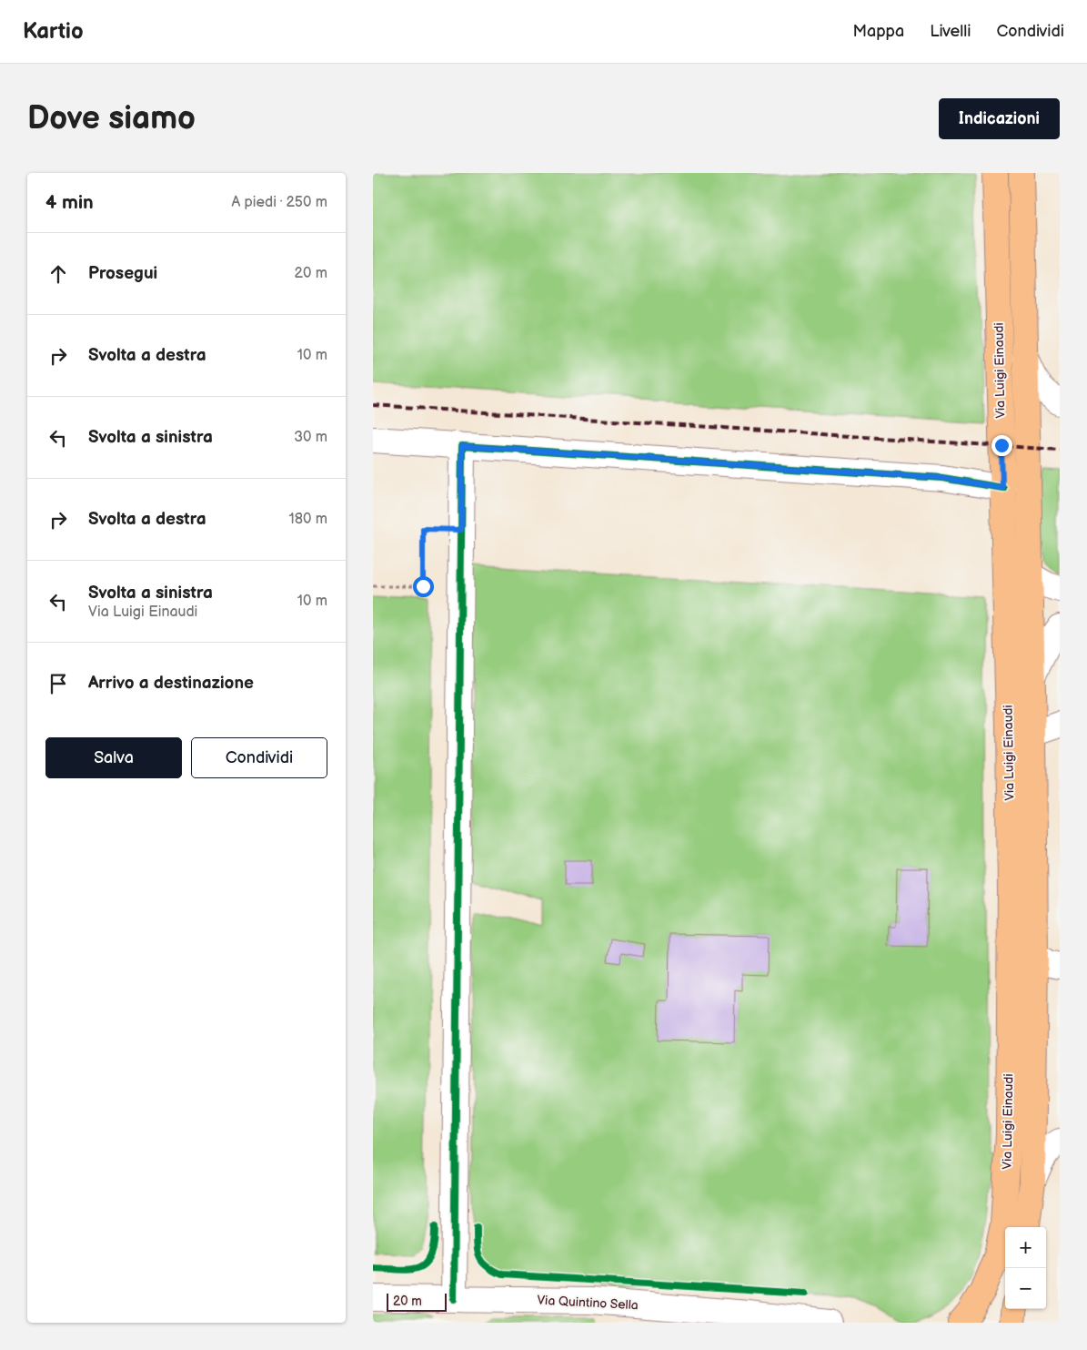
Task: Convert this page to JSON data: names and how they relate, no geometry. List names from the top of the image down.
{
  "streets": {
    "main road": ["Via Luigi Einaudi"],
    "street": ["Via Quintino Sella"]
  },
  "scale_bar": "20 m",
  "page": {
    "header": "Kartio",
    "nav": ["Mappa", "Livelli", "Condividi"],
    "buttons": [
      "Indicazioni",
      ["Salva", "Condividi"]
    ],
    "title": "Dove siamo",
    "heading": ["4 min", "A piedi · 250 m"],
    "list": [
      ["Prosegui", "20 m"],
      ["Svolta a destra", "10 m"],
      ["Svolta a sinistra", "30 m"],
      ["Svolta a destra", "180 m"],
      ["Svolta a sinistra", "Via Luigi Einaudi", "10 m"],
      "Arrivo a destinazione"
    ],
    "map_buttons": ["+", "−"],
    "scale": "20 m"
  }
}
